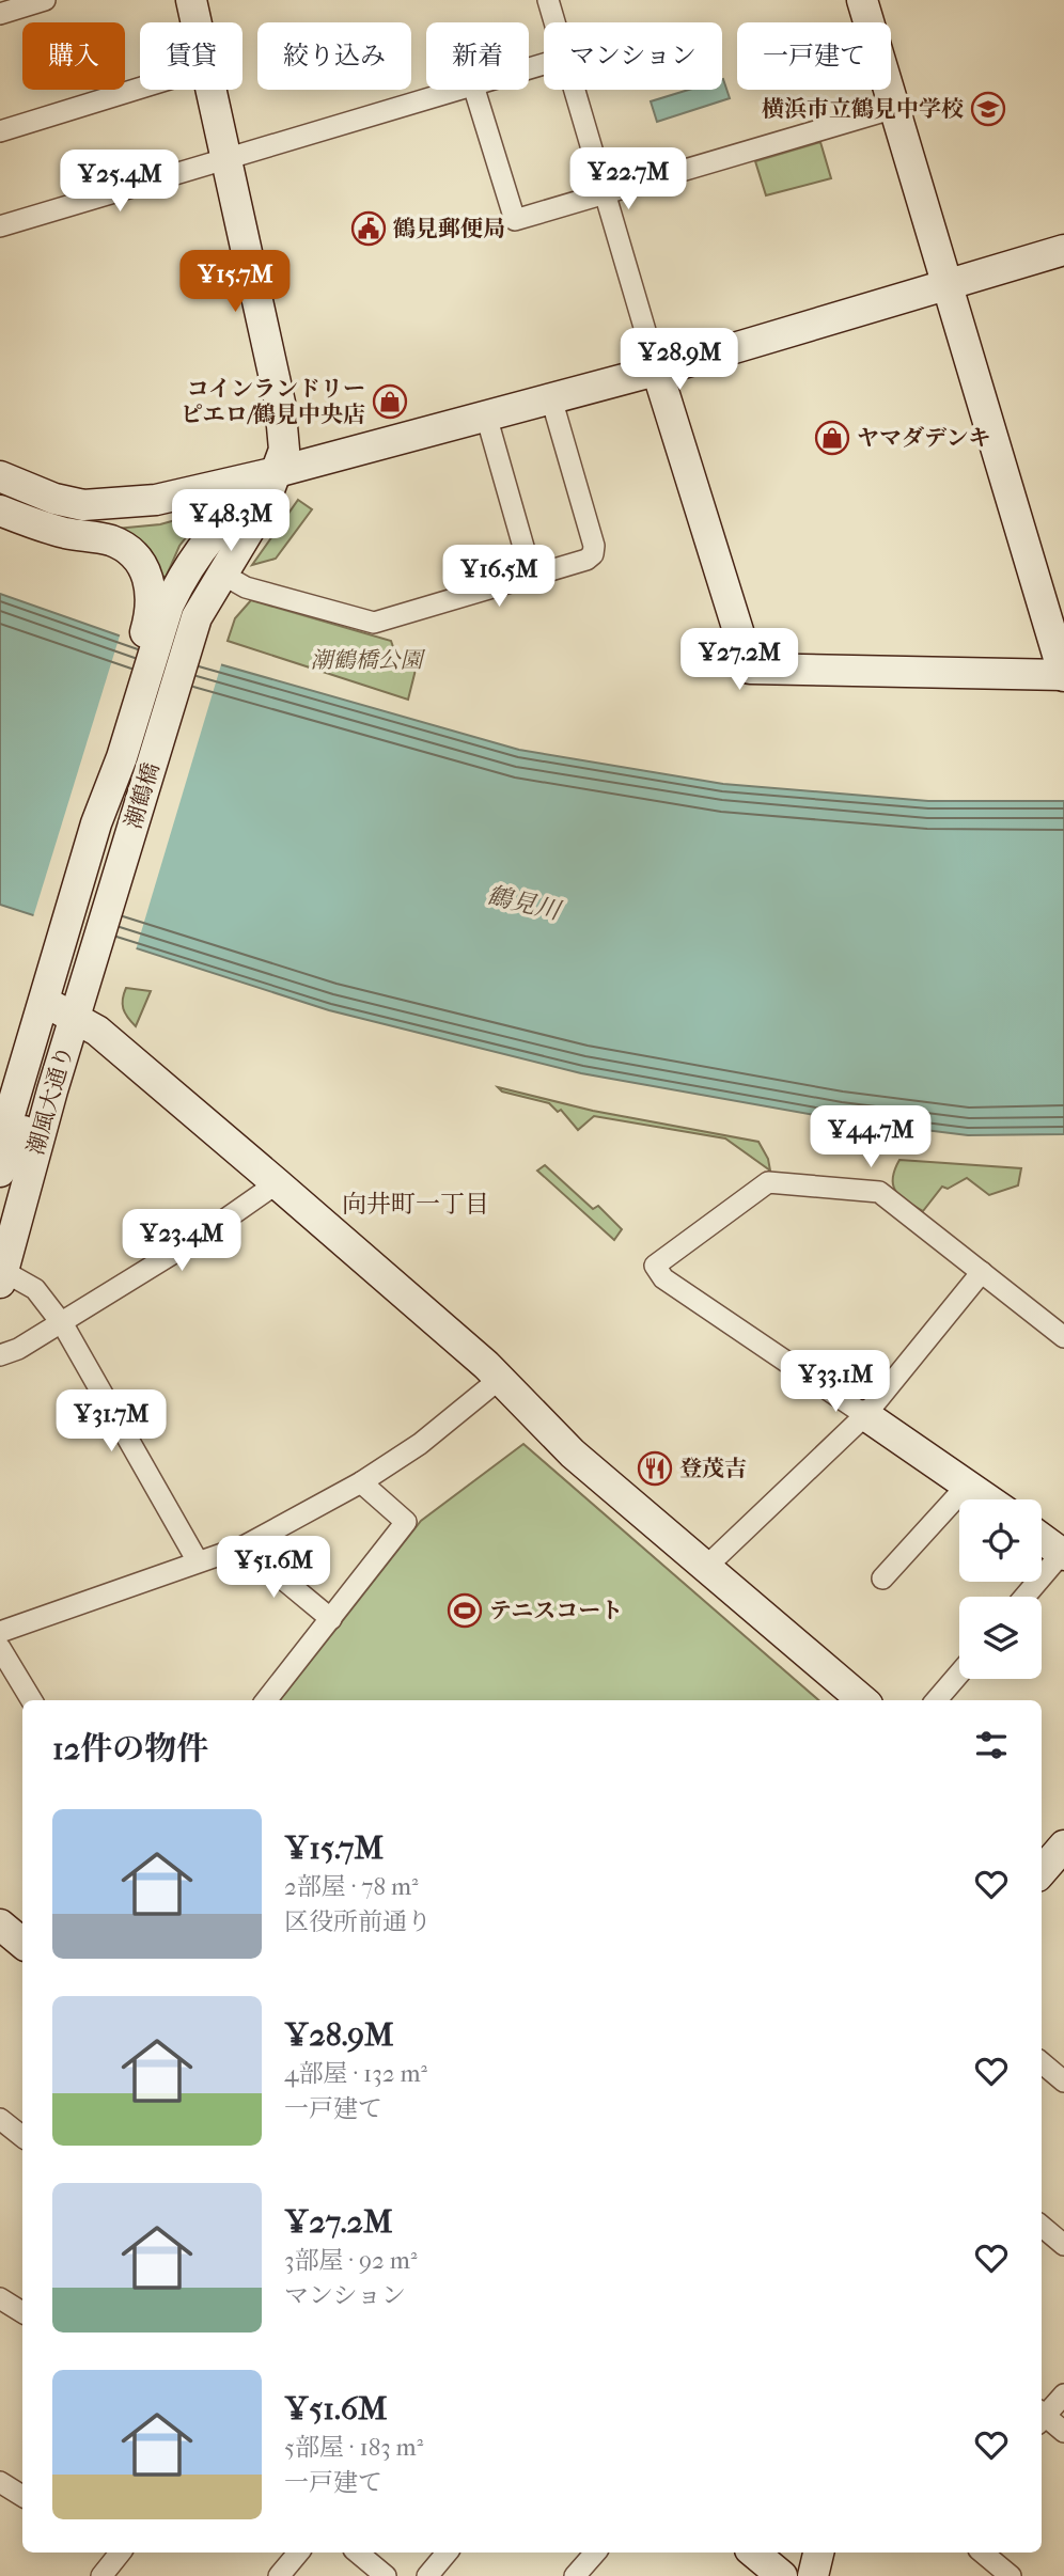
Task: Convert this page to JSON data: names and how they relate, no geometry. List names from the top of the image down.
{
  "streets": {
    "street": ["潮鶴橋", "潮風大通り"]
  },
  "crossings": [
    ["潮鶴橋", "潮風大通り"]
  ],
  "districts": ["向井町一丁目"],
  "water": ["鶴見川"],
  "parks": ["潮鶴橋公園"],
  "places": {
    "school or university": ["横浜市立鶴見中学校"],
    "public building": ["鶴見郵便局"],
    "shop": ["コインランドリー ピエロ/鶴見中央店", "ヤマダデンキ"],
    "restaurant": ["登茂吉"],
    "sports": ["テニスコート"]
  },
  "page": {
    "chip": [
      "購入",
      "賃貸",
      "絞り込み",
      "新着",
      "マンション",
      "一戸建て"
    ],
    "price": [
      "¥22.7M",
      "¥25.4M",
      "¥15.7M",
      "¥28.9M",
      "¥48.3M",
      "¥16.5M",
      "¥27.2M",
      "¥44.7M",
      "¥23.4M",
      "¥33.1M",
      "¥31.7M",
      "¥51.6M"
    ],
    "heading": "12件の物件",
    "list": [
      {
        "name": "¥15.7M",
        "note": "2部屋 · 78 m² · 区役所前通り"
      },
      {
        "name": "¥28.9M",
        "note": "4部屋 · 132 m² · 一戸建て"
      },
      {
        "name": "¥27.2M",
        "note": "3部屋 · 92 m² · マンション"
      },
      {
        "name": "¥51.6M",
        "note": "5部屋 · 183 m² · 一戸建て"
      }
    ]
  }
}
